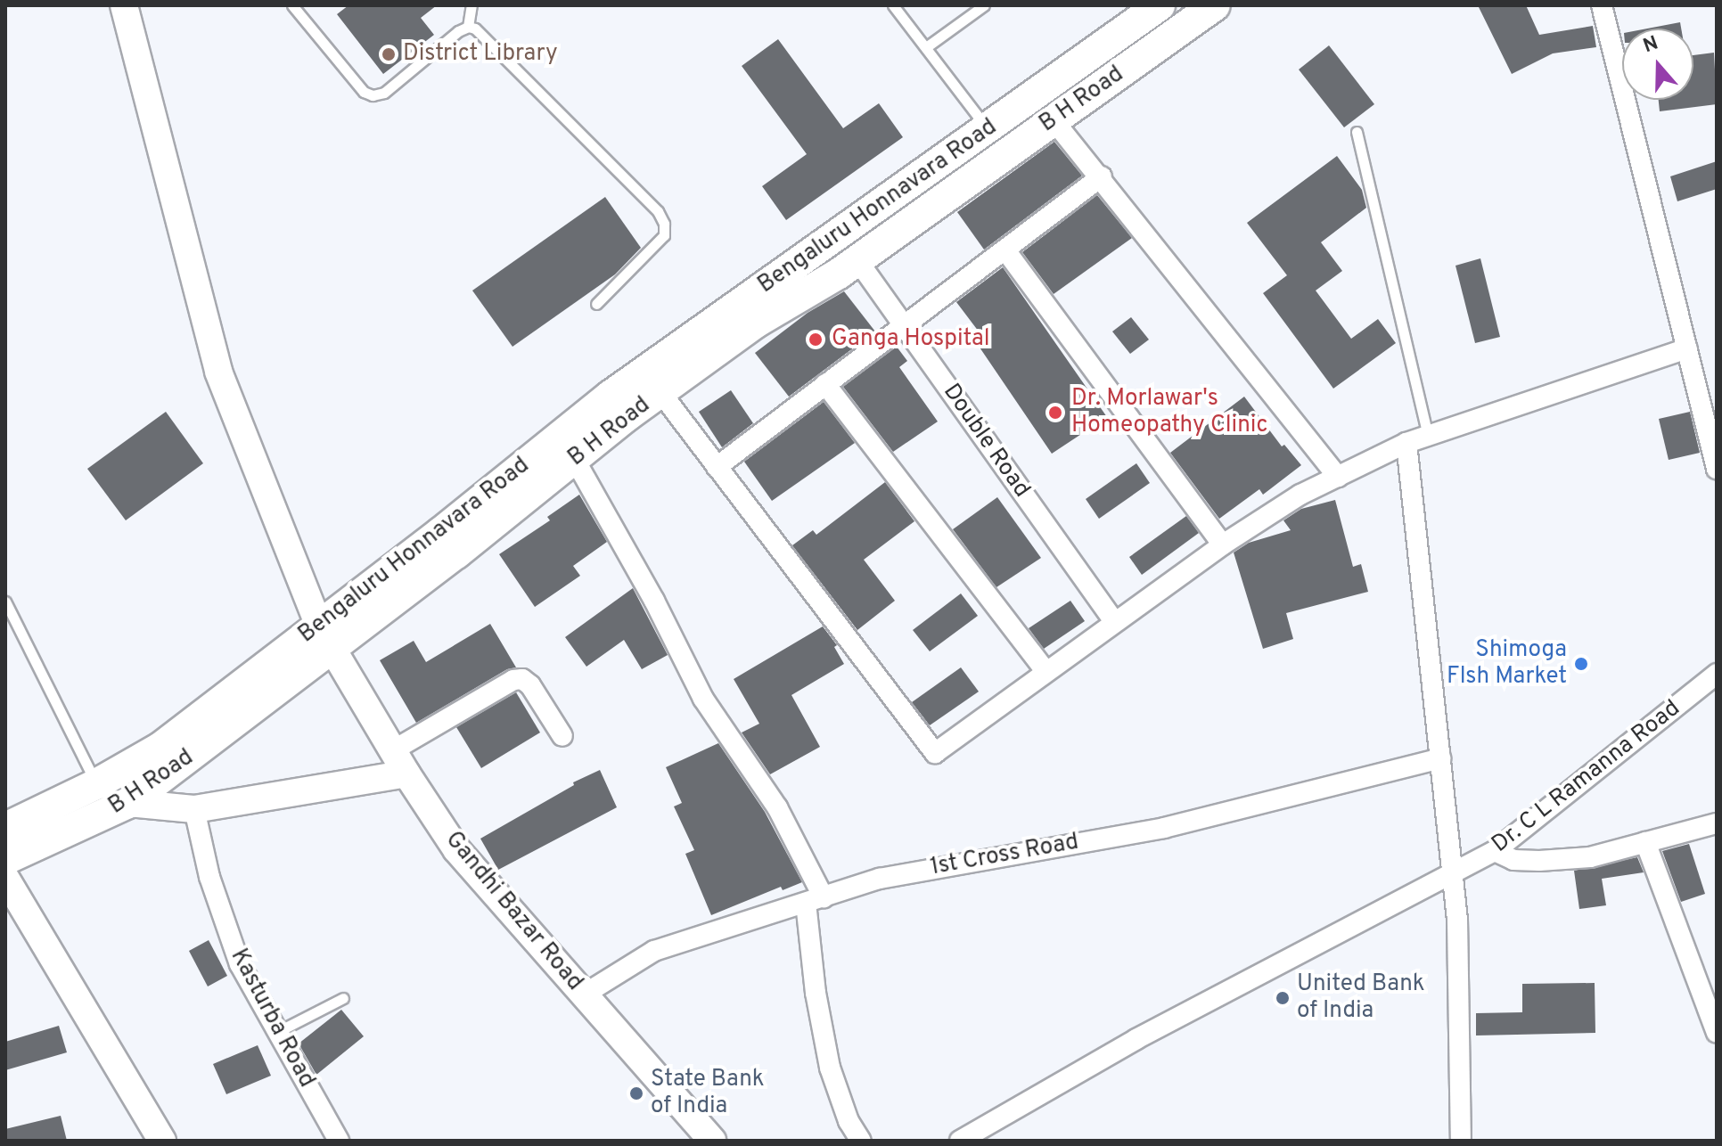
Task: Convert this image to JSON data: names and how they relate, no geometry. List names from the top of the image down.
{
  "streets": {
    "main road": ["B H Road", "Bengaluru Honnavara Road"],
    "street": [
      "Double Road",
      "Dr. C L Ramanna Road",
      "1st Cross Road",
      "Gandhi Bazar Road",
      "Kasturba Road"
    ]
  },
  "crossings": [
    ["B H Road", "Bengaluru Honnavara Road"],
    ["B H Road", "Double Road"],
    ["B H Road", "Gandhi Bazar Road"],
    ["Bengaluru Honnavara Road", "Gandhi Bazar Road"],
    ["1st Cross Road", "Gandhi Bazar Road"]
  ],
  "places": [
    "District Library",
    "Ganga Hospital",
    "Dr. Morlawar's Homeopathy Clinic",
    "Shimoga FIsh Market",
    "United Bank of India",
    "State Bank of India"
  ],
  "north": "top"
}
